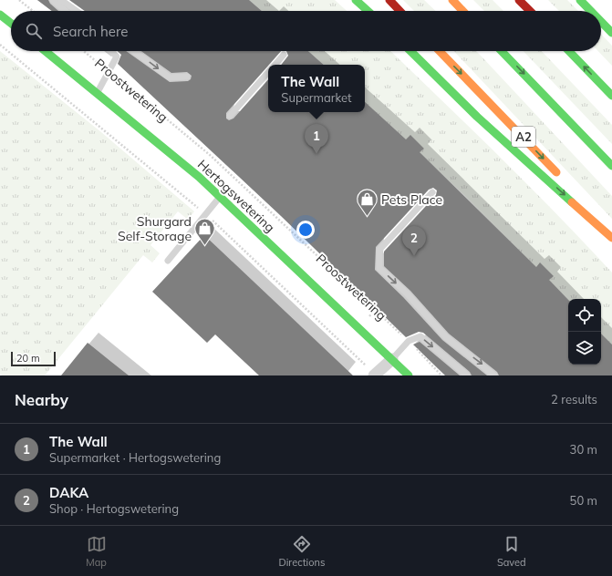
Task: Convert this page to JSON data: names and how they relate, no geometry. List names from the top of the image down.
{
  "streets": {
    "main road": ["A2", "Hertogswetering"],
    "path": ["Proostwetering"]
  },
  "places": {
    "shop": ["Pets Place", "Shurgard Self-Storage"]
  },
  "scale_bar": "20 m",
  "page": {
    "search": "Search here",
    "popup": ["The Wall", "Supermarket"],
    "pins": ["1", "2"],
    "scale": "20 m",
    "heading": ["Nearby", "2 results"],
    "list": [
      {
        "mark": "1",
        "name": "The Wall",
        "note": "Supermarket · Hertogswetering",
        "value": "30 m"
      },
      {
        "mark": "2",
        "name": "DAKA",
        "note": "Shop · Hertogswetering",
        "value": "50 m"
      }
    ],
    "nav": ["Map", "Directions", "Saved"]
  }
}
